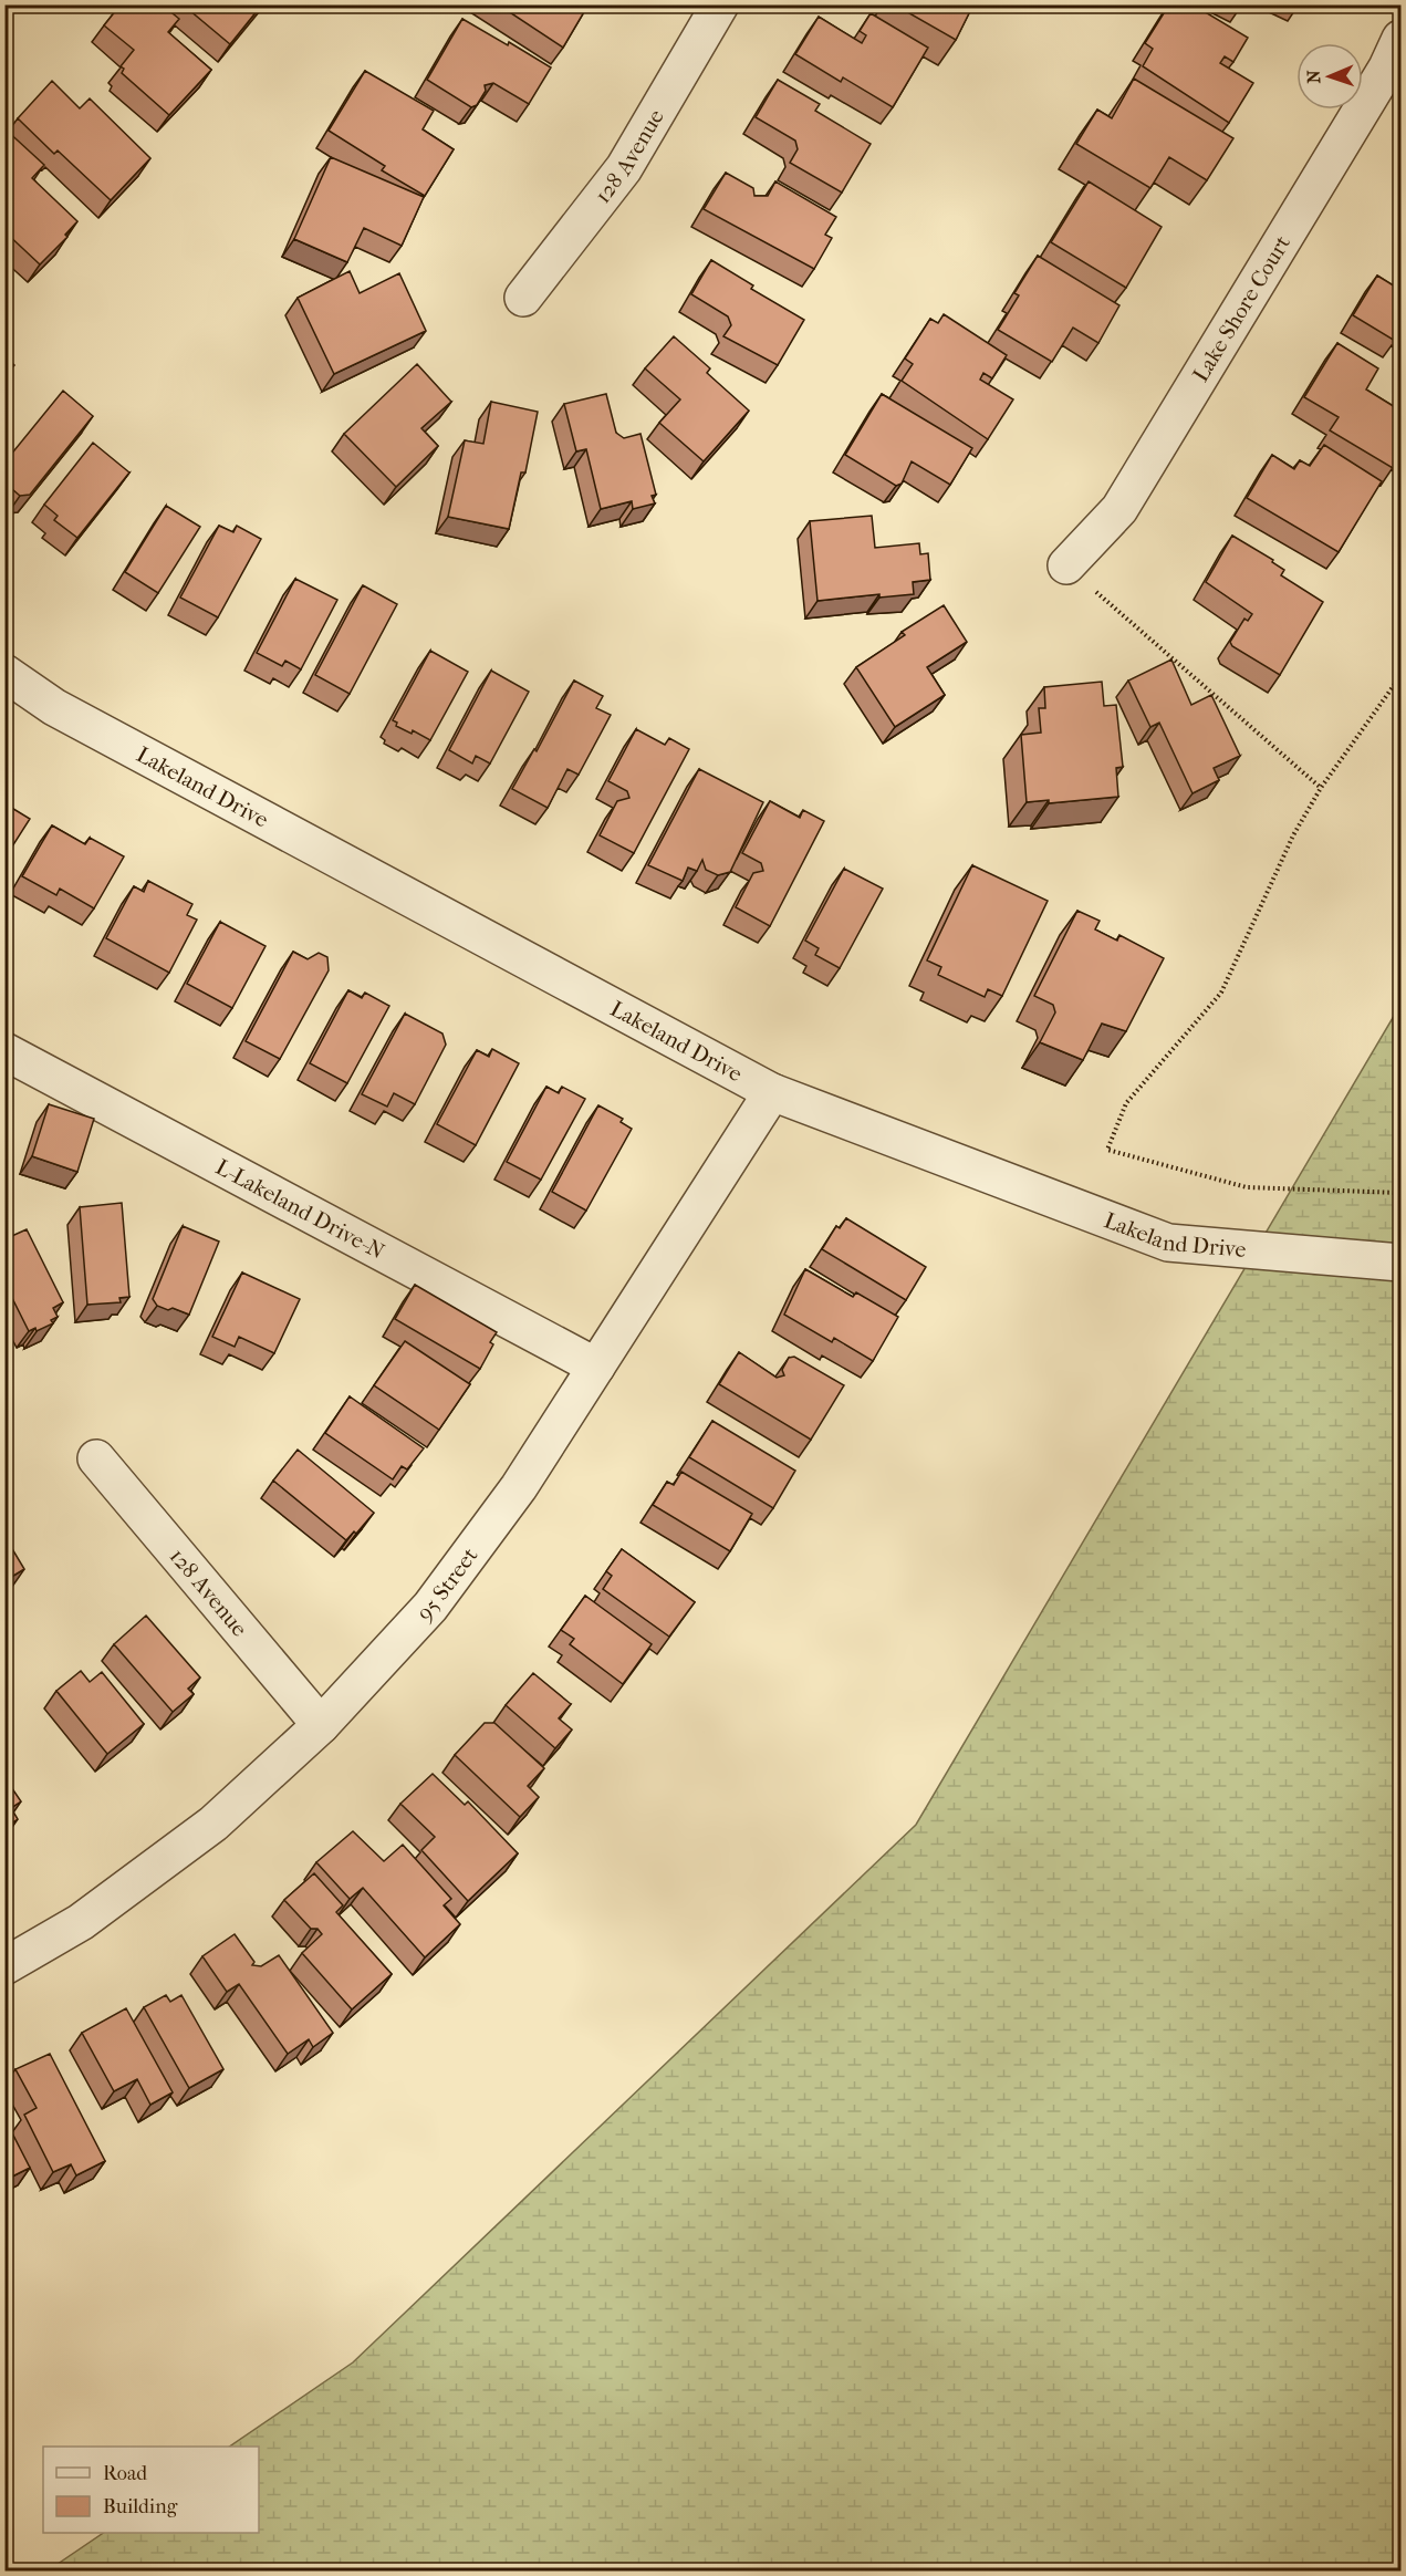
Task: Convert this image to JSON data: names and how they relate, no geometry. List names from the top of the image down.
{
  "streets": {
    "street": [
      "128 Avenue",
      "Lake Shore Court",
      "Lakeland Drive",
      "L-Lakeland Drive-N",
      "95 Street"
    ]
  },
  "crossings": [
    ["128 Avenue", "95 Street"],
    ["Lakeland Drive", "95 Street"],
    ["L-Lakeland Drive-N", "95 Street"]
  ],
  "legend": ["Road", "Building"],
  "north": "left"
}
